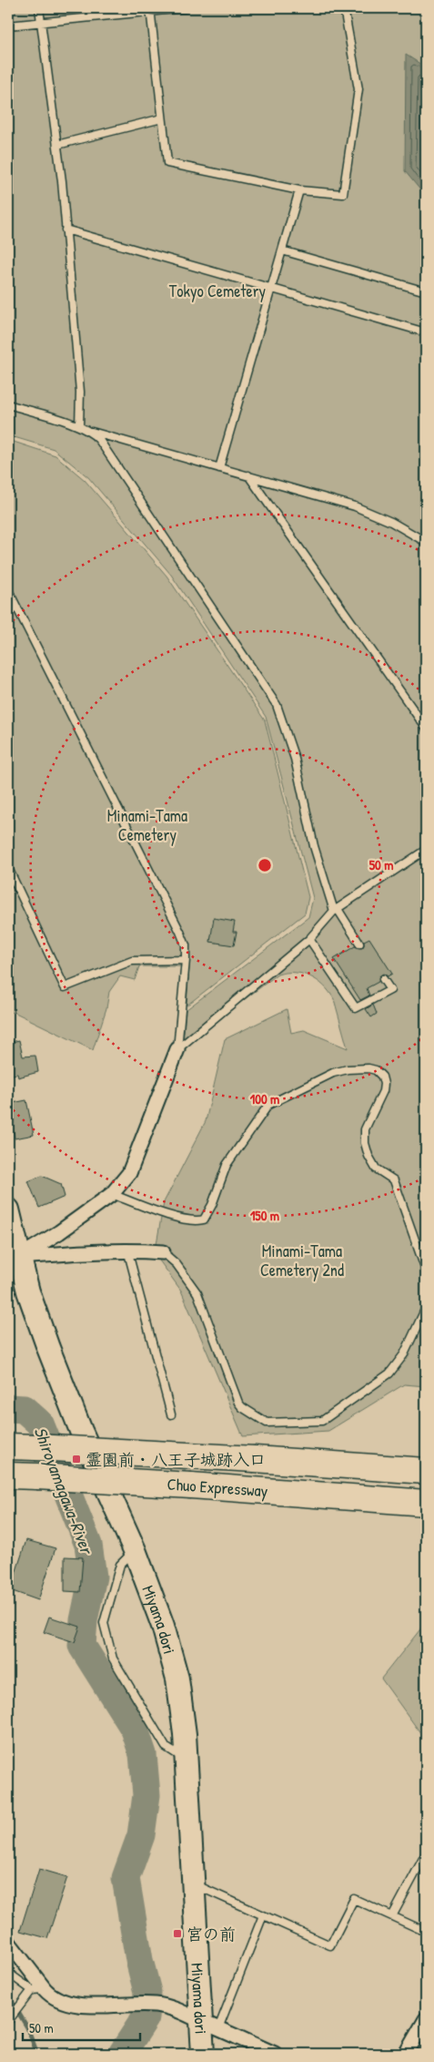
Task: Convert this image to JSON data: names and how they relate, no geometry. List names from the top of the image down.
{
  "streets": {
    "highway": ["Chuo Expressway"],
    "main road": ["Miyama dori"]
  },
  "water": ["Shiroyamagawa-River"],
  "parks": ["Tokyo Cemetery", "Minami-Tama Cemetery", "Minami-Tama Cemetery 2nd"],
  "places": {
    "transit": ["霊園前・八王子城跡入口", "宮の前"]
  },
  "scale_bar": "50 m",
  "rings": ["50 m", "100 m", "150 m"]
}
